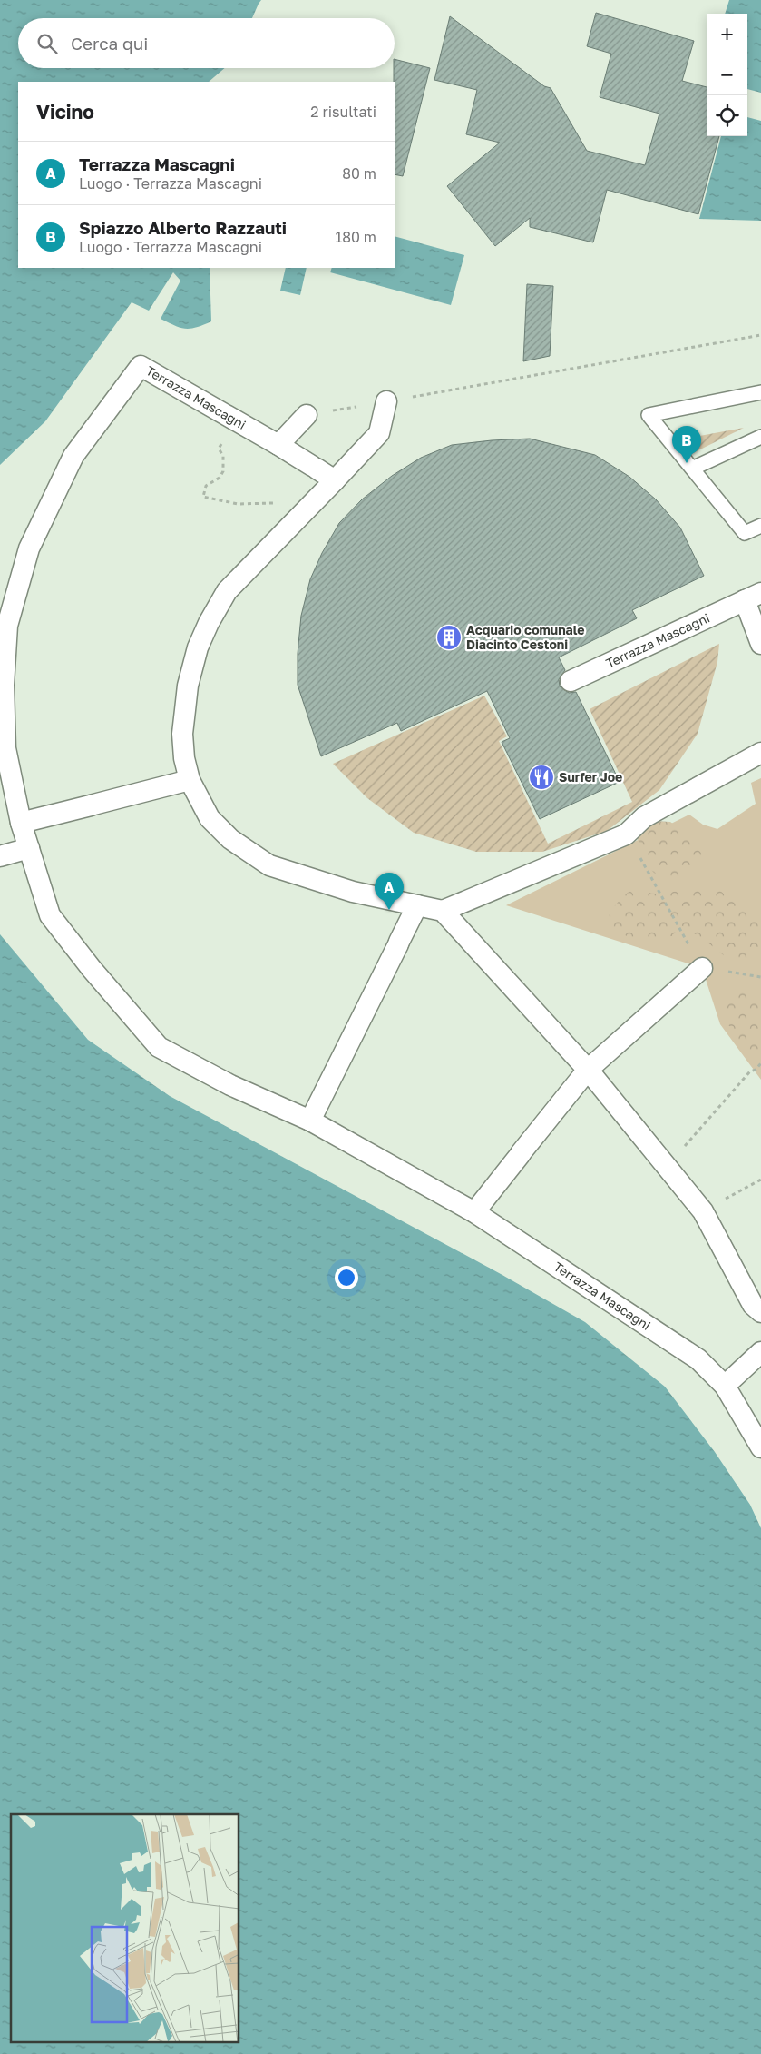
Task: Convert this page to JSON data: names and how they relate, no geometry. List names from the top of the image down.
{
  "streets": {
    "street": ["Terrazza Mascagni"]
  },
  "places": {
    "building": ["Acquario comunale Diacinto Cestoni"],
    "restaurant": ["Surfer Joe"]
  },
  "page": {
    "map_buttons": ["+", "−"],
    "search": "Cerca qui",
    "heading": ["Vicino", "2 risultati"],
    "list": [
      {
        "mark": "A",
        "name": "Terrazza Mascagni",
        "note": "Luogo · Terrazza Mascagni",
        "value": "80 m"
      },
      {
        "mark": "B",
        "name": "Spiazzo Alberto Razzauti",
        "note": "Luogo · Terrazza Mascagni",
        "value": "180 m"
      }
    ],
    "pins": ["B", "A"]
  }
}
